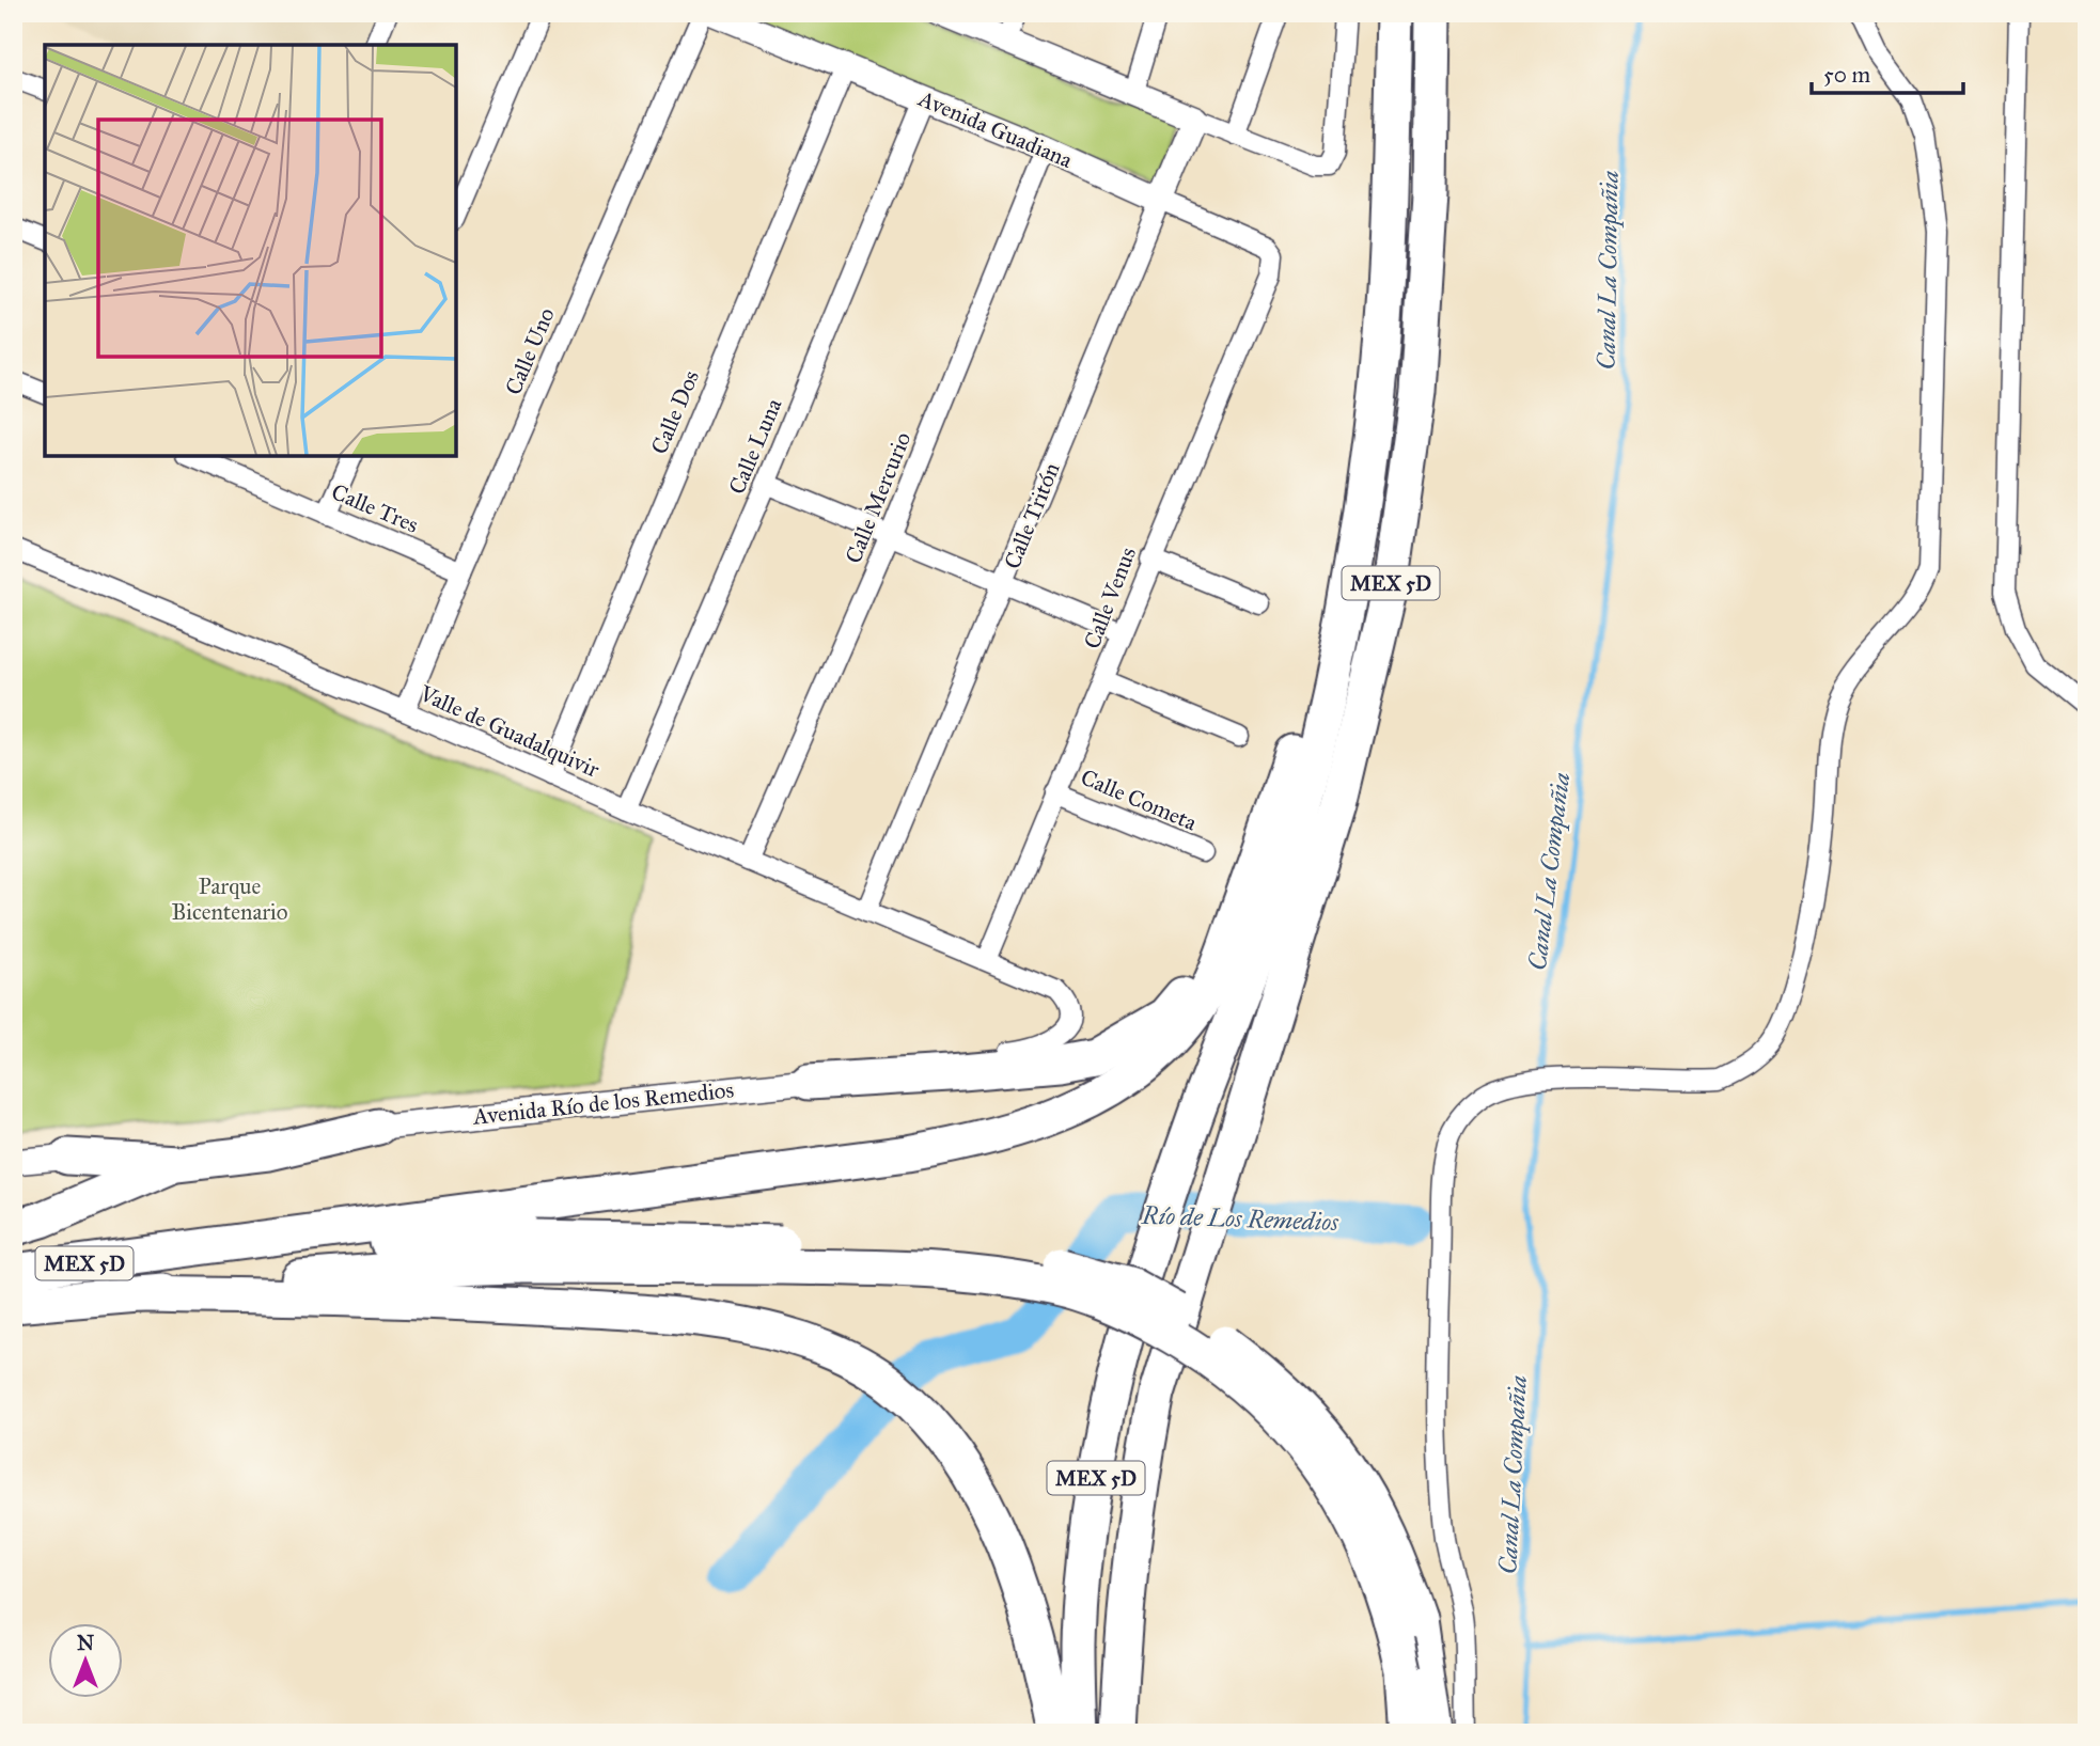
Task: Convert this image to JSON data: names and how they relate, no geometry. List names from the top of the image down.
{
  "streets": {
    "highway": ["MEX 5D"],
    "street": [
      "Avenida Guadiana",
      "Calle Uno",
      "Calle Dos",
      "Calle Luna",
      "Calle Mercurio",
      "Calle Tres",
      "Calle Tritón",
      "Calle Venus",
      "Valle de Guadalquivir",
      "Calle Cometa",
      "Avenida Río de los Remedios"
    ]
  },
  "crossings": [
    ["Avenida Guadiana", "Calle Dos"],
    ["Avenida Guadiana", "Calle Luna"],
    ["Avenida Guadiana", "Calle Mercurio"],
    ["Avenida Guadiana", "Calle Tritón"],
    ["Avenida Guadiana", "Calle Venus"],
    ["Calle Uno", "Calle Tres"],
    ["Calle Uno", "Valle de Guadalquivir"],
    ["Calle Dos", "Valle de Guadalquivir"],
    ["Calle Luna", "Valle de Guadalquivir"],
    ["Calle Mercurio", "Valle de Guadalquivir"],
    ["Calle Tritón", "Valle de Guadalquivir"],
    ["Calle Venus", "Valle de Guadalquivir"],
    ["Calle Venus", "Calle Cometa"],
    ["Calle Venus", "Avenida Río de los Remedios"],
    ["Valle de Guadalquivir", "Avenida Río de los Remedios"]
  ],
  "water": ["Canal La Compañia", "Río de Los Remedios"],
  "parks": ["Parque Bicentenario"],
  "scale_bar": "50 m",
  "north": "top"
}
